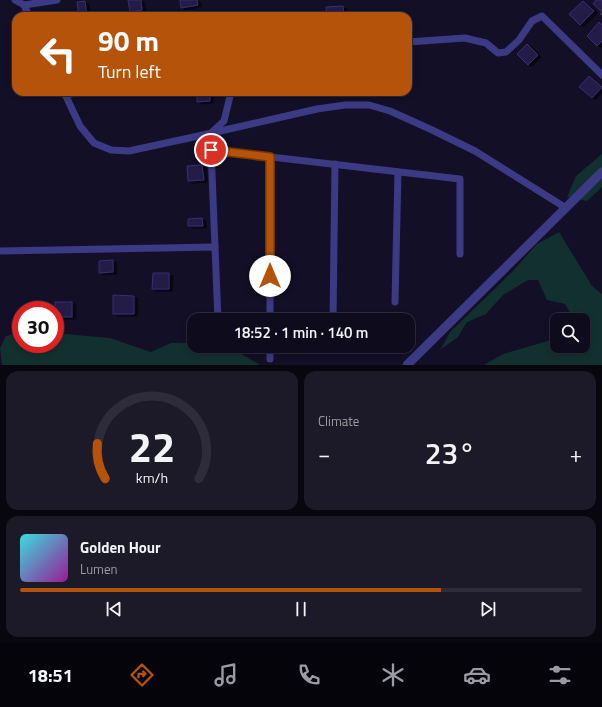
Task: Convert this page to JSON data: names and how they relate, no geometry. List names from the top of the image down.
{
  "page": {
    "turn": ["90 m", "Turn left"],
    "limit": "30",
    "trip": "18:52 · 1 min · 140 m",
    "tile": "Climate",
    "heat": ["−", "23°", "+"],
    "song": ["Golden Hour", "Lumen"],
    "tabs": "18:51",
    "gauge": ["22", "km/h"]
  }
}
